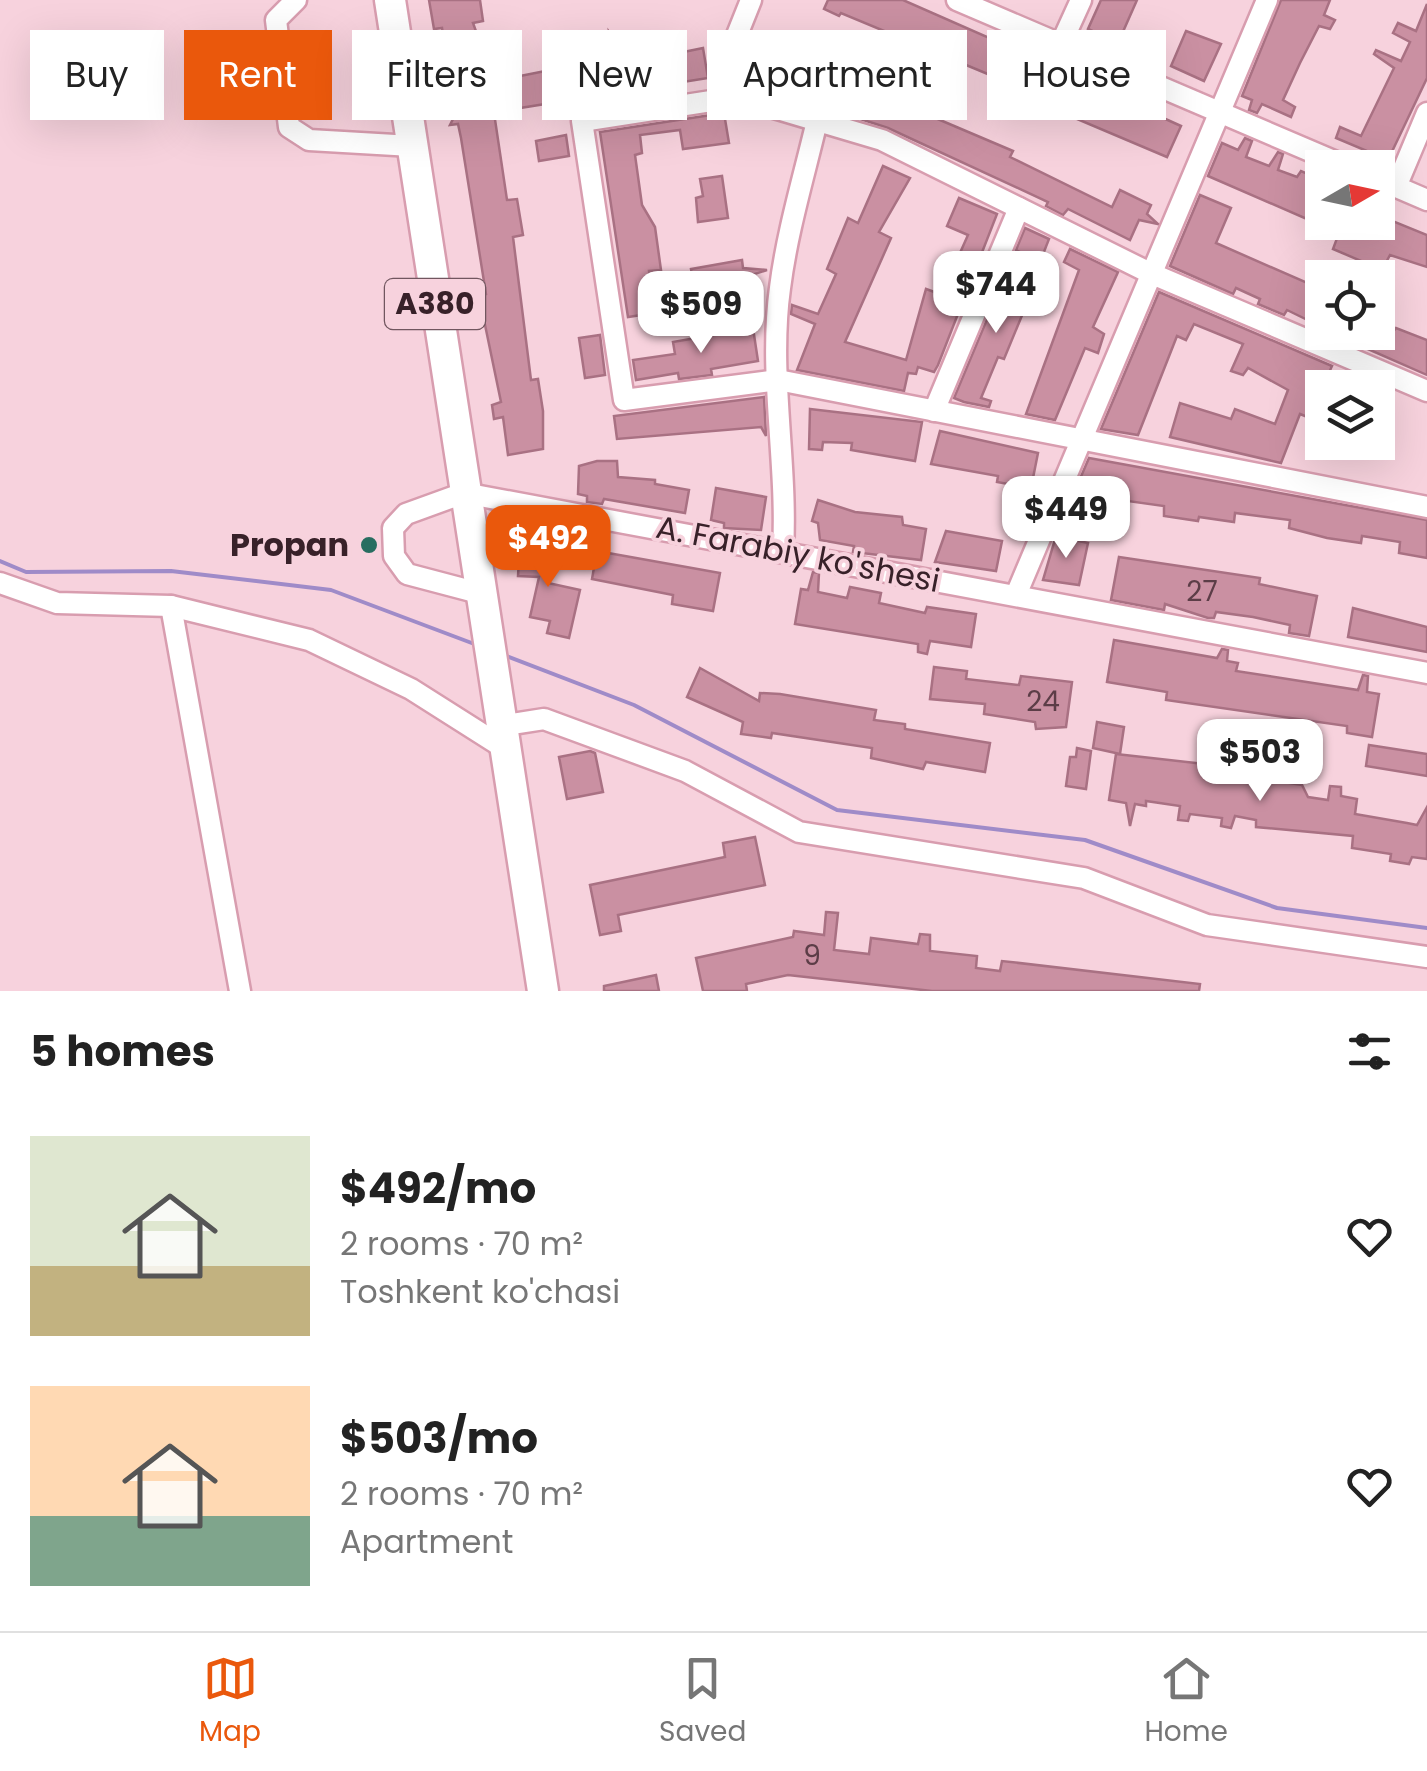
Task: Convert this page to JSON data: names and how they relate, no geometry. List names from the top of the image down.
{
  "streets": {
    "highway": ["A380"],
    "street": ["A. Farabiy ko'shesi"]
  },
  "crossings": [
    ["A380", "A. Farabiy ko'shesi"]
  ],
  "places": ["Propan"],
  "house_numbers": ["27", "24", "9"],
  "north": "right",
  "page": {
    "chip": [
      "Buy",
      "Rent",
      "Filters",
      "New",
      "Apartment",
      "House"
    ],
    "price": [
      "$744",
      "$509",
      "$449",
      "$492",
      "$503"
    ],
    "heading": "5 homes",
    "list": [
      {
        "name": "$492/mo",
        "note": "2 rooms · 70 m² · Toshkent ko'chasi"
      },
      {
        "name": "$503/mo",
        "note": "2 rooms · 70 m² · Apartment"
      }
    ],
    "tabs": ["Map", "Saved", "Home"]
  }
}
